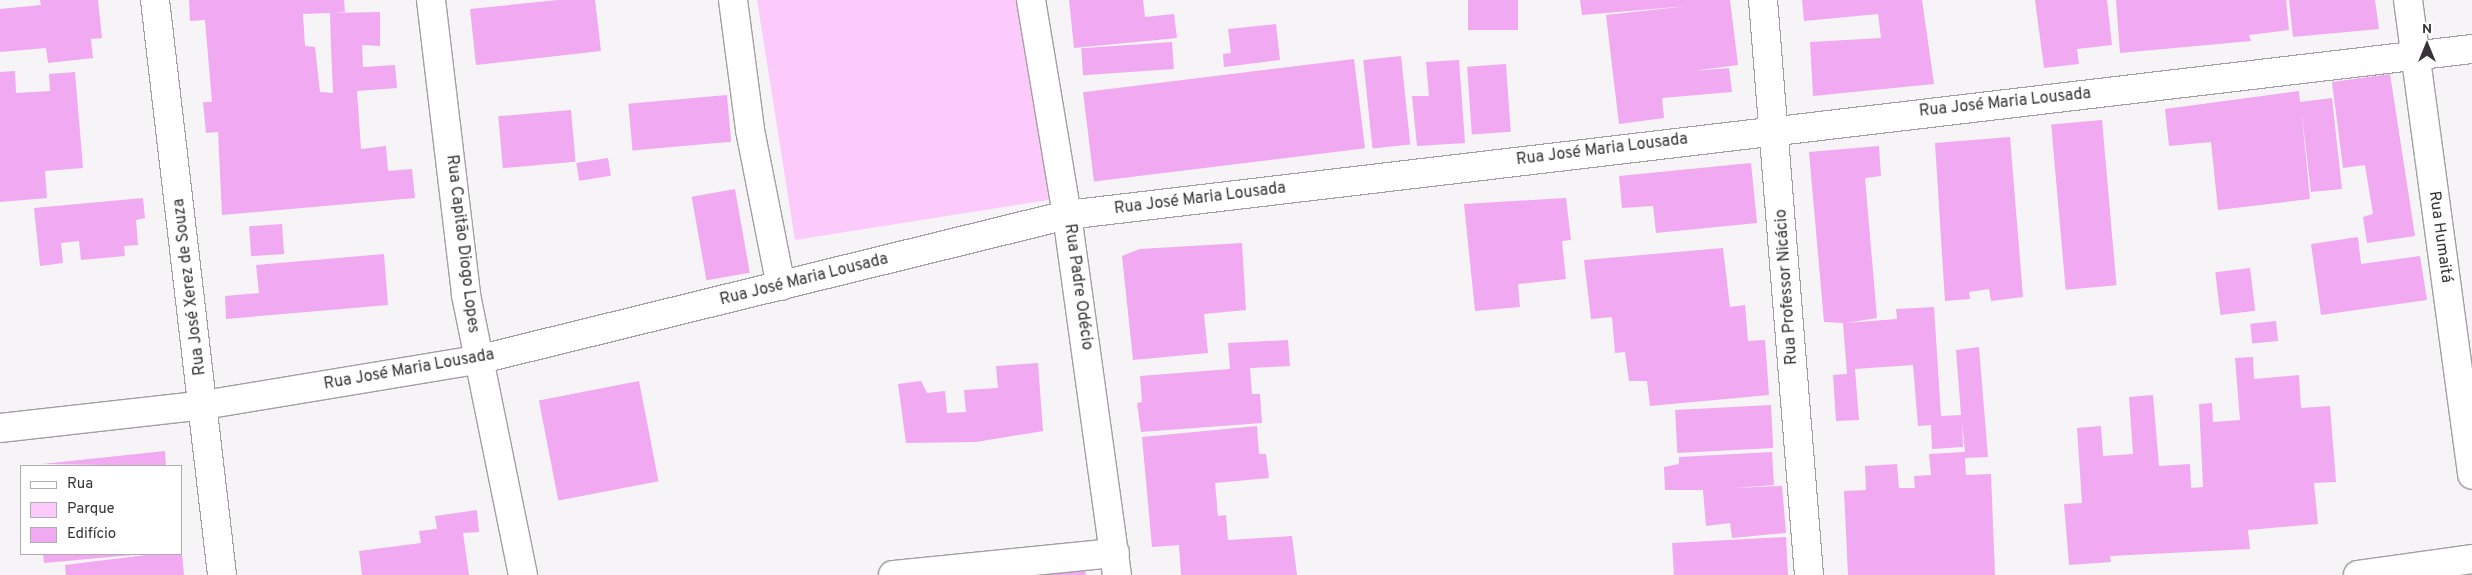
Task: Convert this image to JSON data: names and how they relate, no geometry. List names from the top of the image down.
{
  "streets": {
    "street": [
      "Rua José Maria Lousada",
      "Rua Humaitá",
      "Rua Capitão Diogo Lopes",
      "Rua José Xerez de Souza",
      "Rua Padre Odécio",
      "Rua Professor Nicácio"
    ]
  },
  "crossings": [
    ["Rua José Maria Lousada", "Rua Humaitá"],
    ["Rua José Maria Lousada", "Rua Capitão Diogo Lopes"],
    ["Rua José Maria Lousada", "Rua José Xerez de Souza"],
    ["Rua José Maria Lousada", "Rua Padre Odécio"],
    ["Rua José Maria Lousada", "Rua Professor Nicácio"]
  ],
  "legend": ["Rua", "Parque", "Edifício"],
  "north": "top"
}
